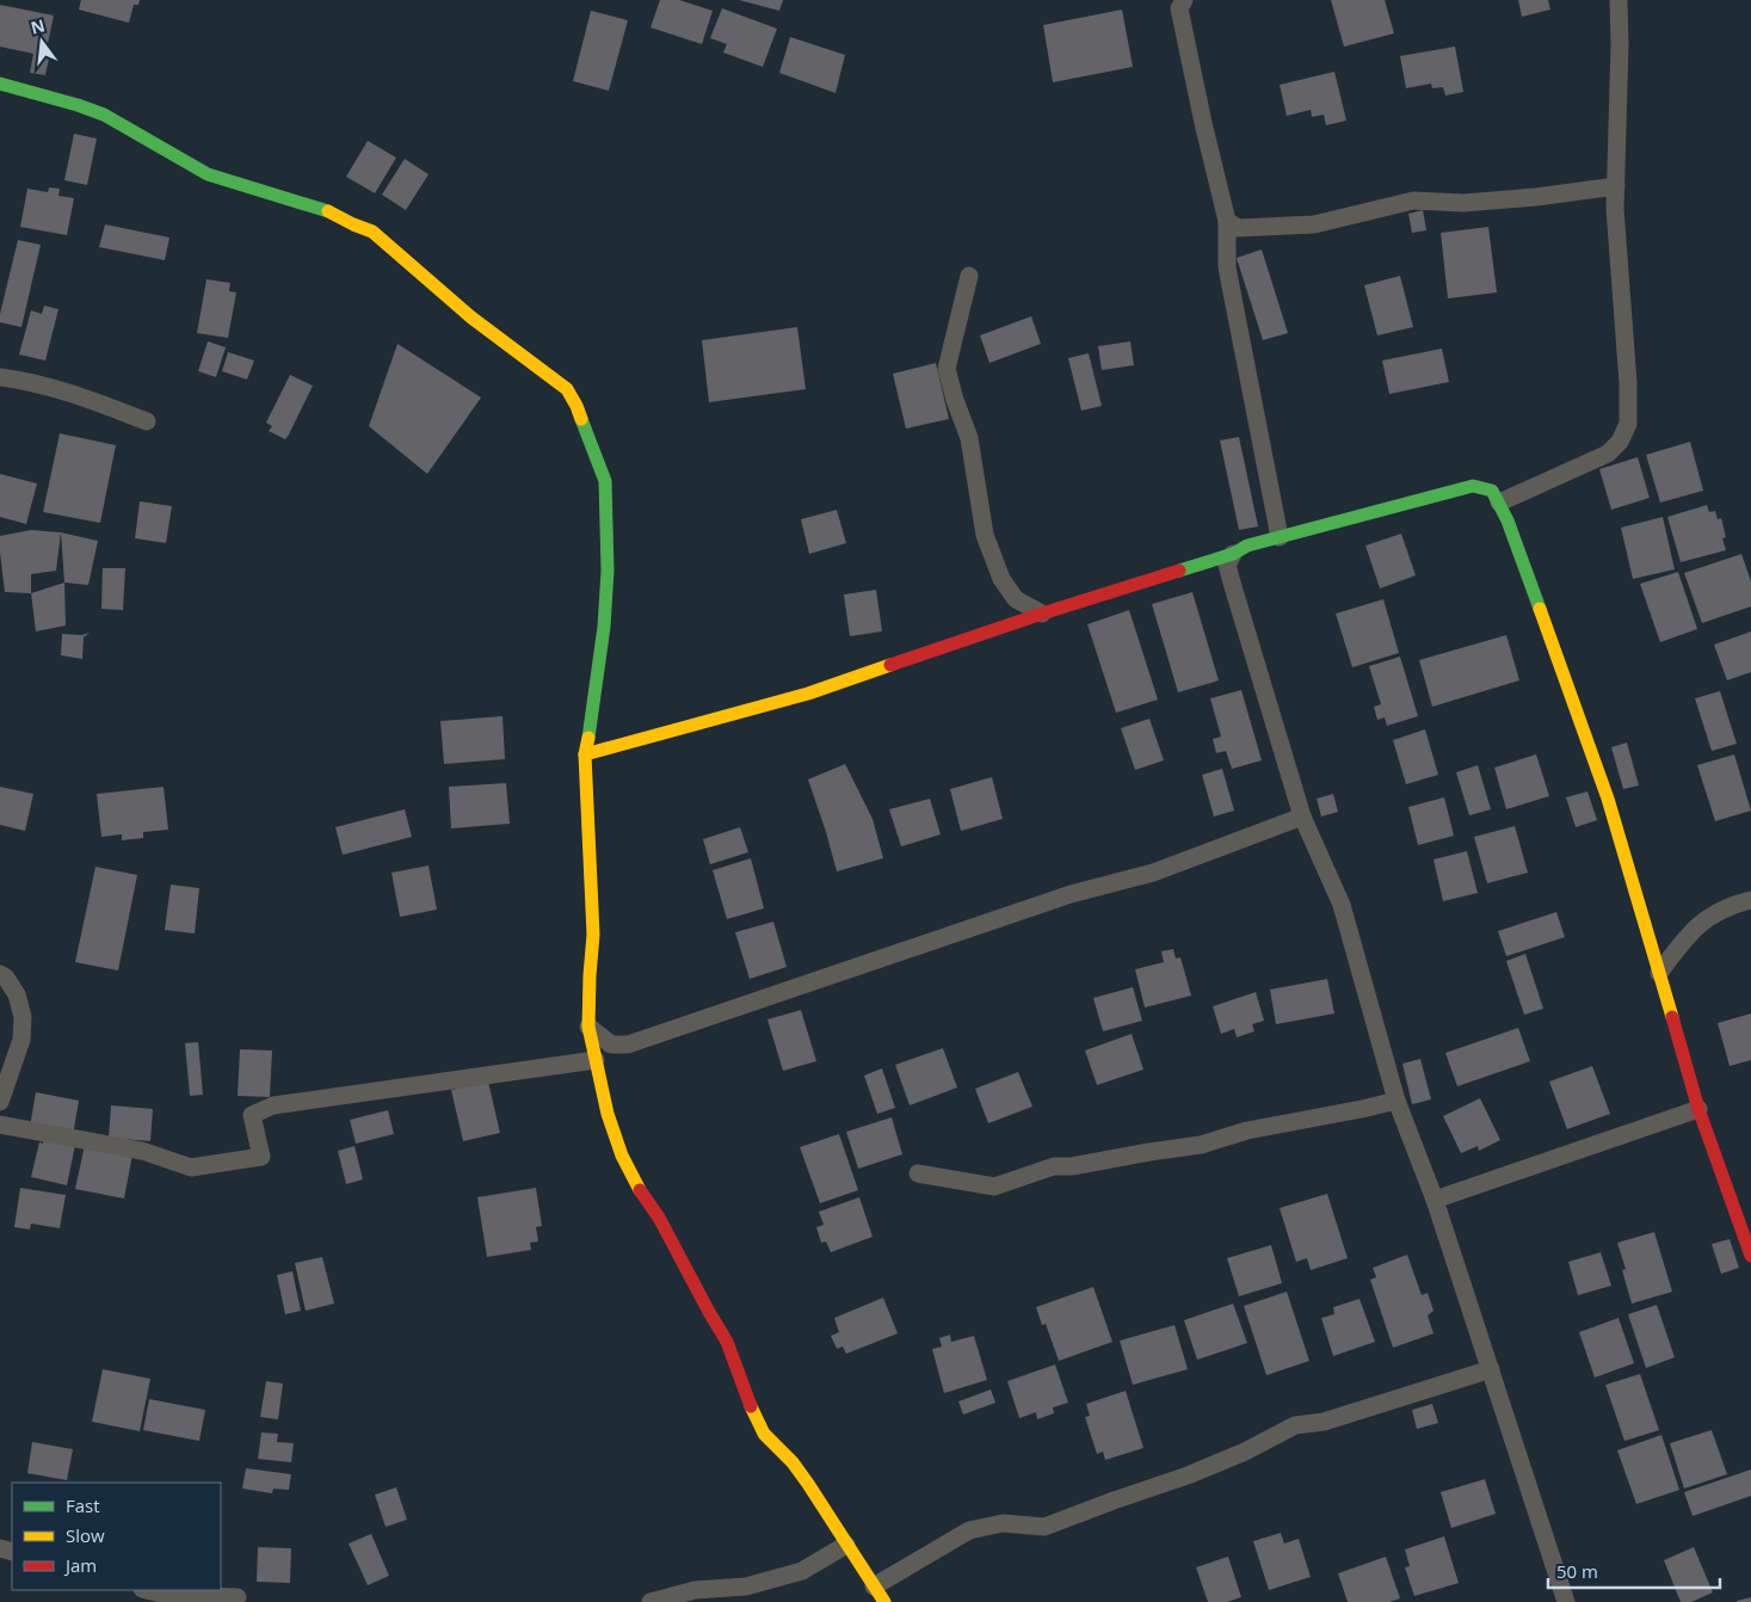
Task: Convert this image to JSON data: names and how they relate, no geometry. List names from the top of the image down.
{
  "legend": ["Fast", "Slow", "Jam"],
  "scale_bar": "50 m",
  "north": "top"
}
